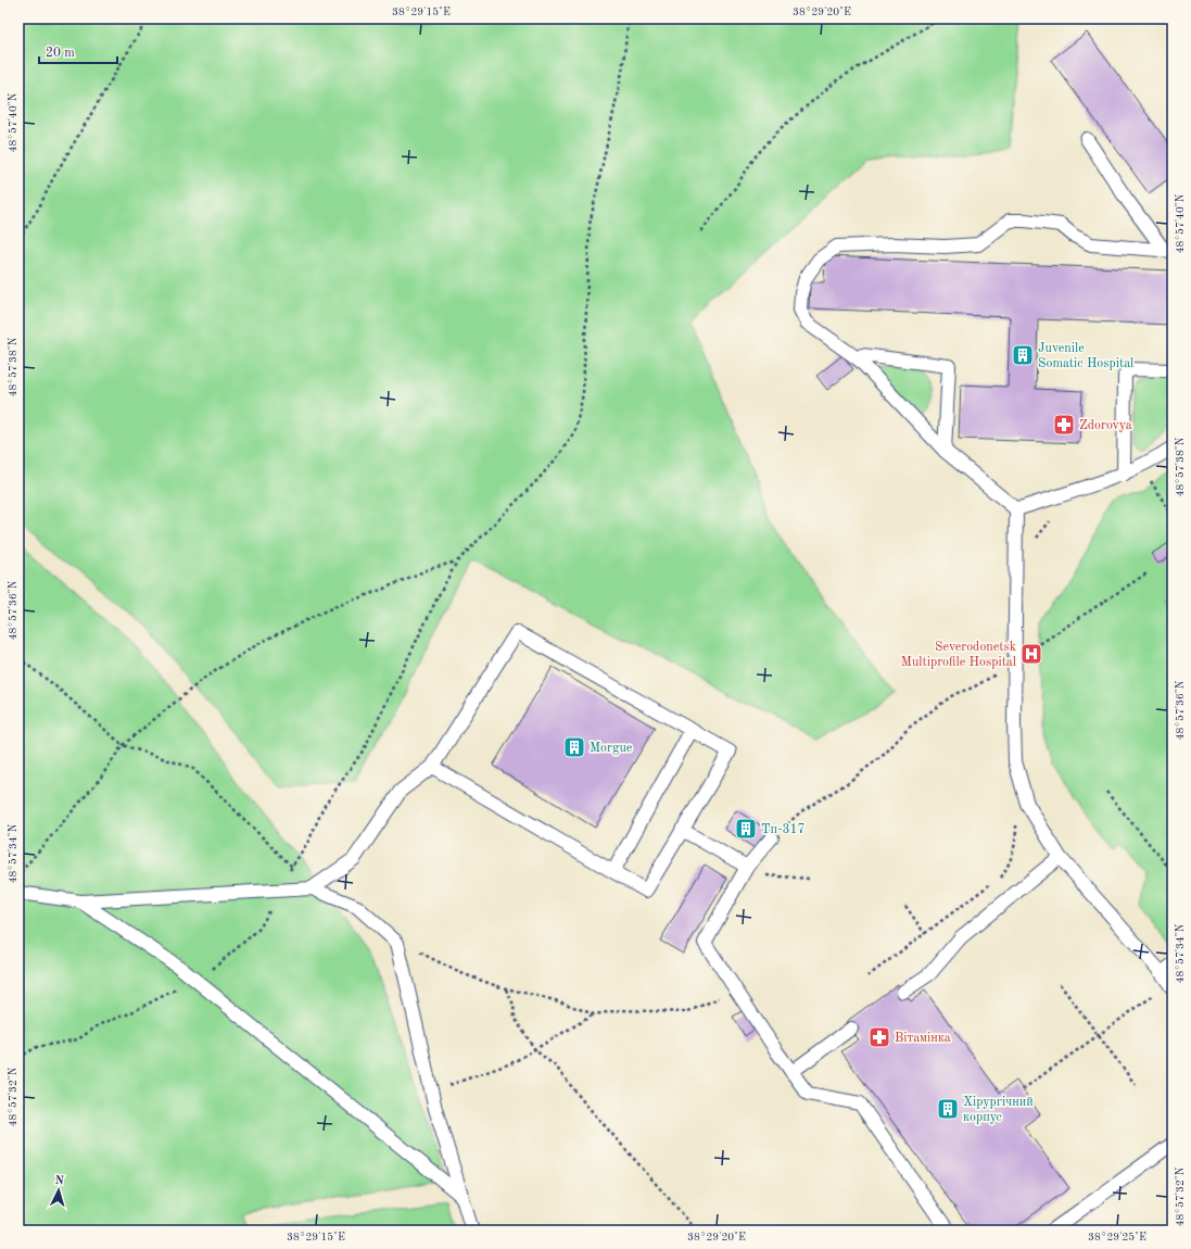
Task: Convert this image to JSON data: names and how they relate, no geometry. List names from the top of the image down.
{
  "places": {
    "building": [
      "Juvenile Somatic Hospital",
      "Morgue",
      "Тп-317",
      "Хірургічний корпус"
    ],
    "pharmacy": ["Zdorovya", "Вітамінка"],
    "hospital": ["Severodonetsk Multiprofile Hospital"]
  },
  "scale_bar": "20 m",
  "north": "top",
  "coordinates": [
    "38°29'15\"E",
    "38°29'20\"E",
    "48°57'40\"N",
    "48°57'38\"N",
    "48°57'36\"N",
    "48°57'34\"N",
    "48°57'32\"N",
    "38°29'25\"E"
  ]
}
